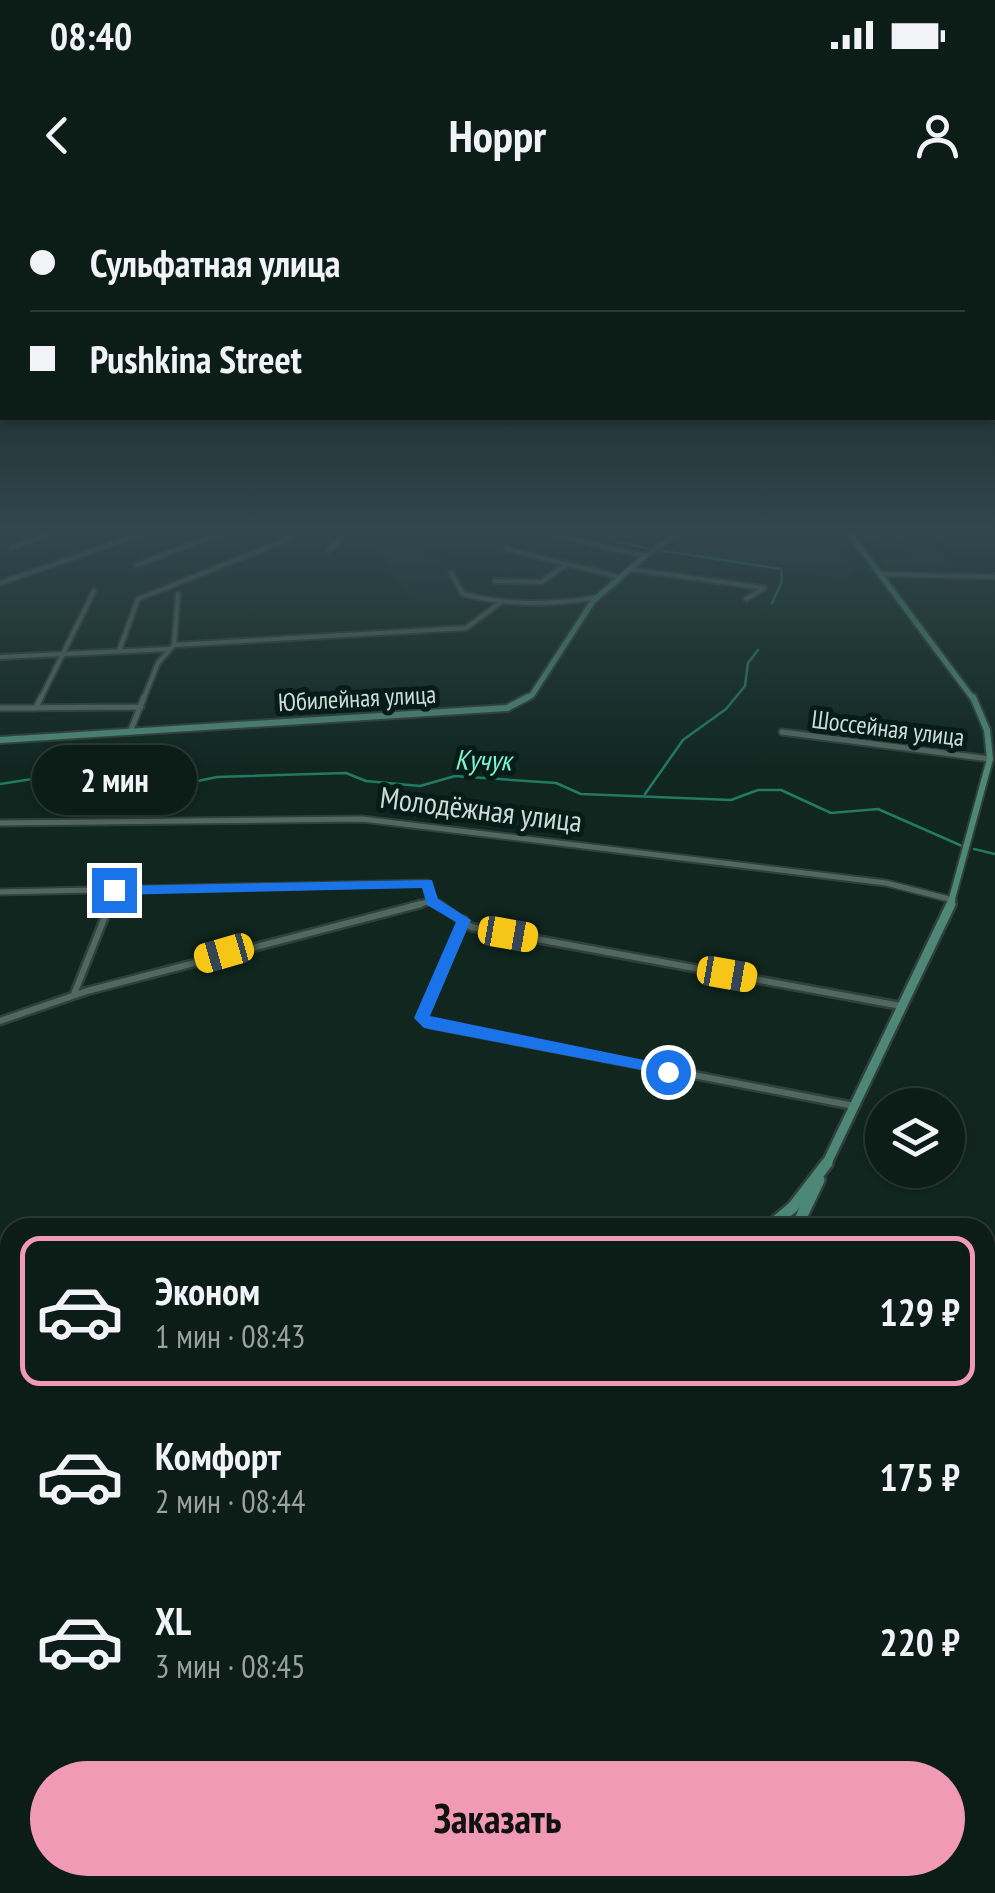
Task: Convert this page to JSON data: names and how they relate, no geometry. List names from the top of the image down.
{
  "streets": {
    "street": ["Юбилейная улица", "Шоссейная улица", "Молодёжная улица"]
  },
  "water": ["Кучук"],
  "page": {
    "status": "08:40",
    "header": "Hoppr",
    "banner": ["Сульфатная улица", "Pushkina Street"],
    "bubble": "2 мин",
    "list": [
      {
        "name": "Эконом",
        "note": "1 мин · 08:43",
        "value": "129 ₽"
      },
      {
        "name": "Комфорт",
        "note": "2 мин · 08:44",
        "value": "175 ₽"
      },
      {
        "name": "XL",
        "note": "3 мин · 08:45",
        "value": "220 ₽"
      }
    ],
    "buttons": "Заказать"
  }
}
